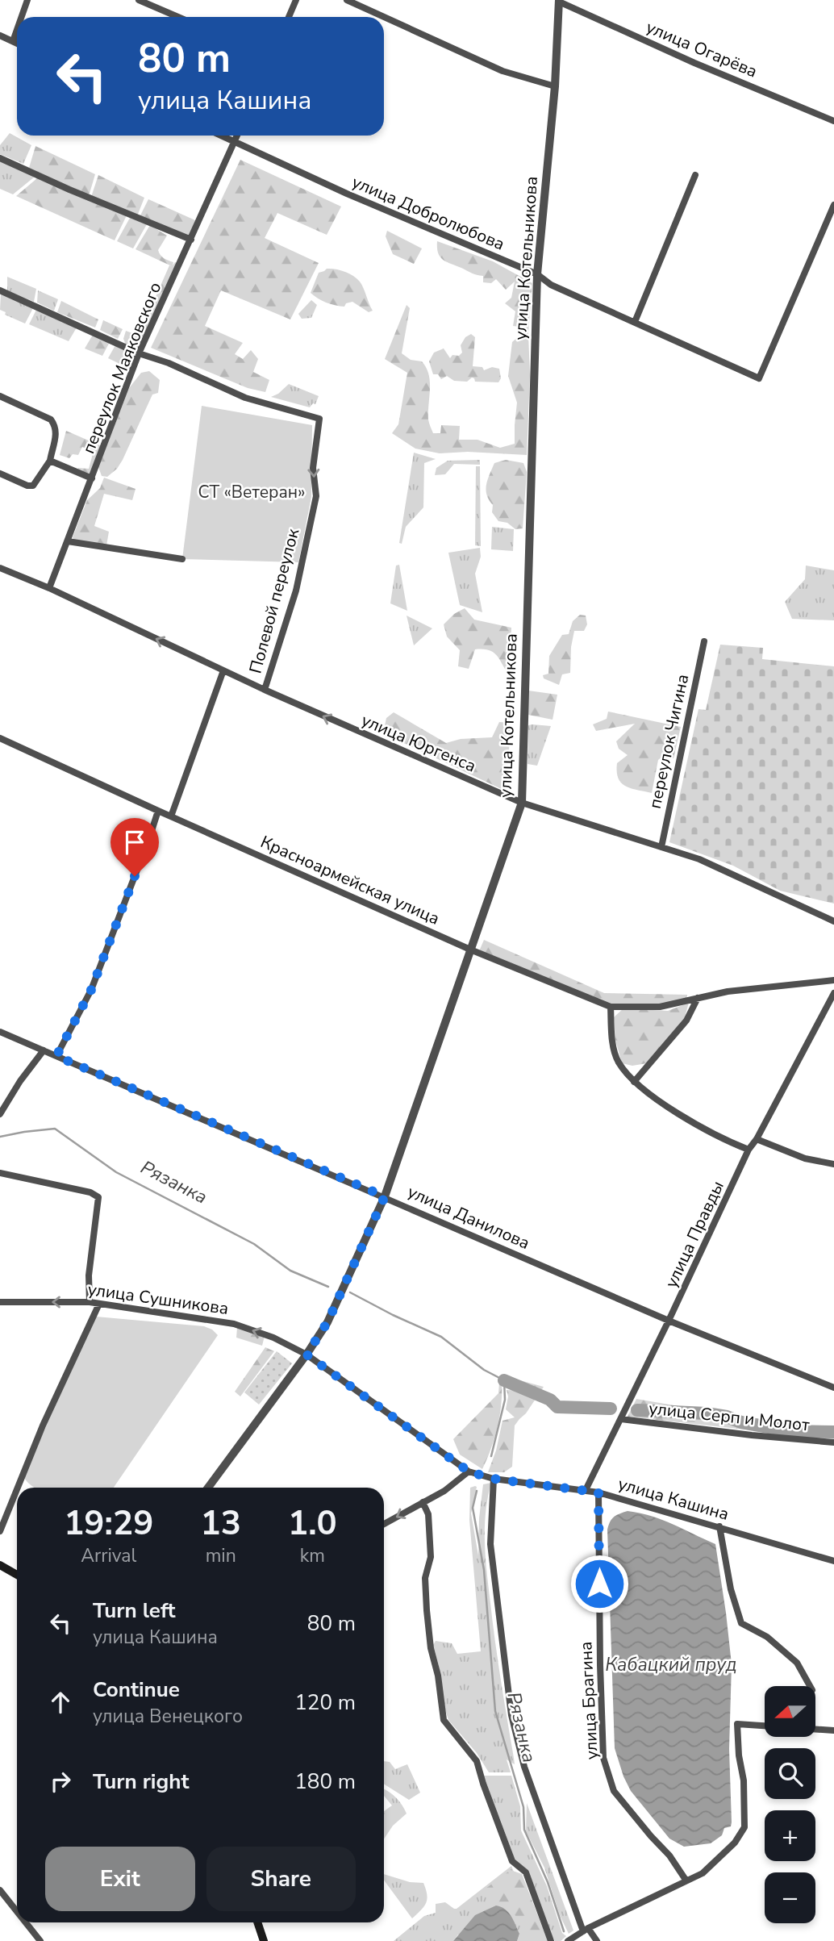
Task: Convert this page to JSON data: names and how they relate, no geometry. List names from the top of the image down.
{
  "streets": {
    "street": [
      "улица Огарёва",
      "улица Добролюбова",
      "улица Котельникова",
      "переулок Маяковского",
      "Полевой переулок",
      "переулок Чигина",
      "улица Юргенса",
      "Красноармейская улица",
      "улица Данилова",
      "улица Правды",
      "улица Сушникова",
      "улица Серп и Молот",
      "улица Кашина",
      "улица Брагина"
    ]
  },
  "crossings": [
    ["улица Огарёва", "улица Котельникова"],
    ["улица Добролюбова", "улица Котельникова"],
    ["улица Добролюбова", "переулок Маяковского"],
    ["улица Котельникова", "улица Юргенса"],
    ["улица Котельникова", "Красноармейская улица"],
    ["улица Котельникова", "улица Данилова"],
    ["улица Котельникова", "улица Сушникова"],
    ["переулок Маяковского", "Полевой переулок"],
    ["переулок Маяковского", "улица Юргенса"],
    ["Полевой переулок", "улица Юргенса"],
    ["переулок Чигина", "улица Юргенса"],
    ["улица Данилова", "улица Правды"],
    ["улица Правды", "улица Серп и Молот"],
    ["улица Правды", "улица Кашина"],
    ["улица Сушникова", "улица Кашина"],
    ["улица Кашина", "улица Брагина"]
  ],
  "one_way": ["улица Юргенса", "улица Сушникова"],
  "water": ["Рязанка", "Кабацкий пруд"],
  "parks": ["СТ «Ветеран»"],
  "north": "left",
  "page": {
    "turn": ["80 m", "улица Кашина"],
    "eta": [
      "19:29",
      "Arrival",
      "13",
      "min",
      "1.0",
      "km"
    ],
    "list": [
      {
        "name": "Turn left",
        "note": "улица Кашина",
        "value": "80 m"
      },
      {
        "name": "Continue",
        "note": "улица Венецкого",
        "value": "120 m"
      },
      {
        "name": "Turn right",
        "value": "180 m"
      }
    ],
    "map_buttons": ["+", "−"],
    "buttons": ["Exit", "Share"]
  }
}
